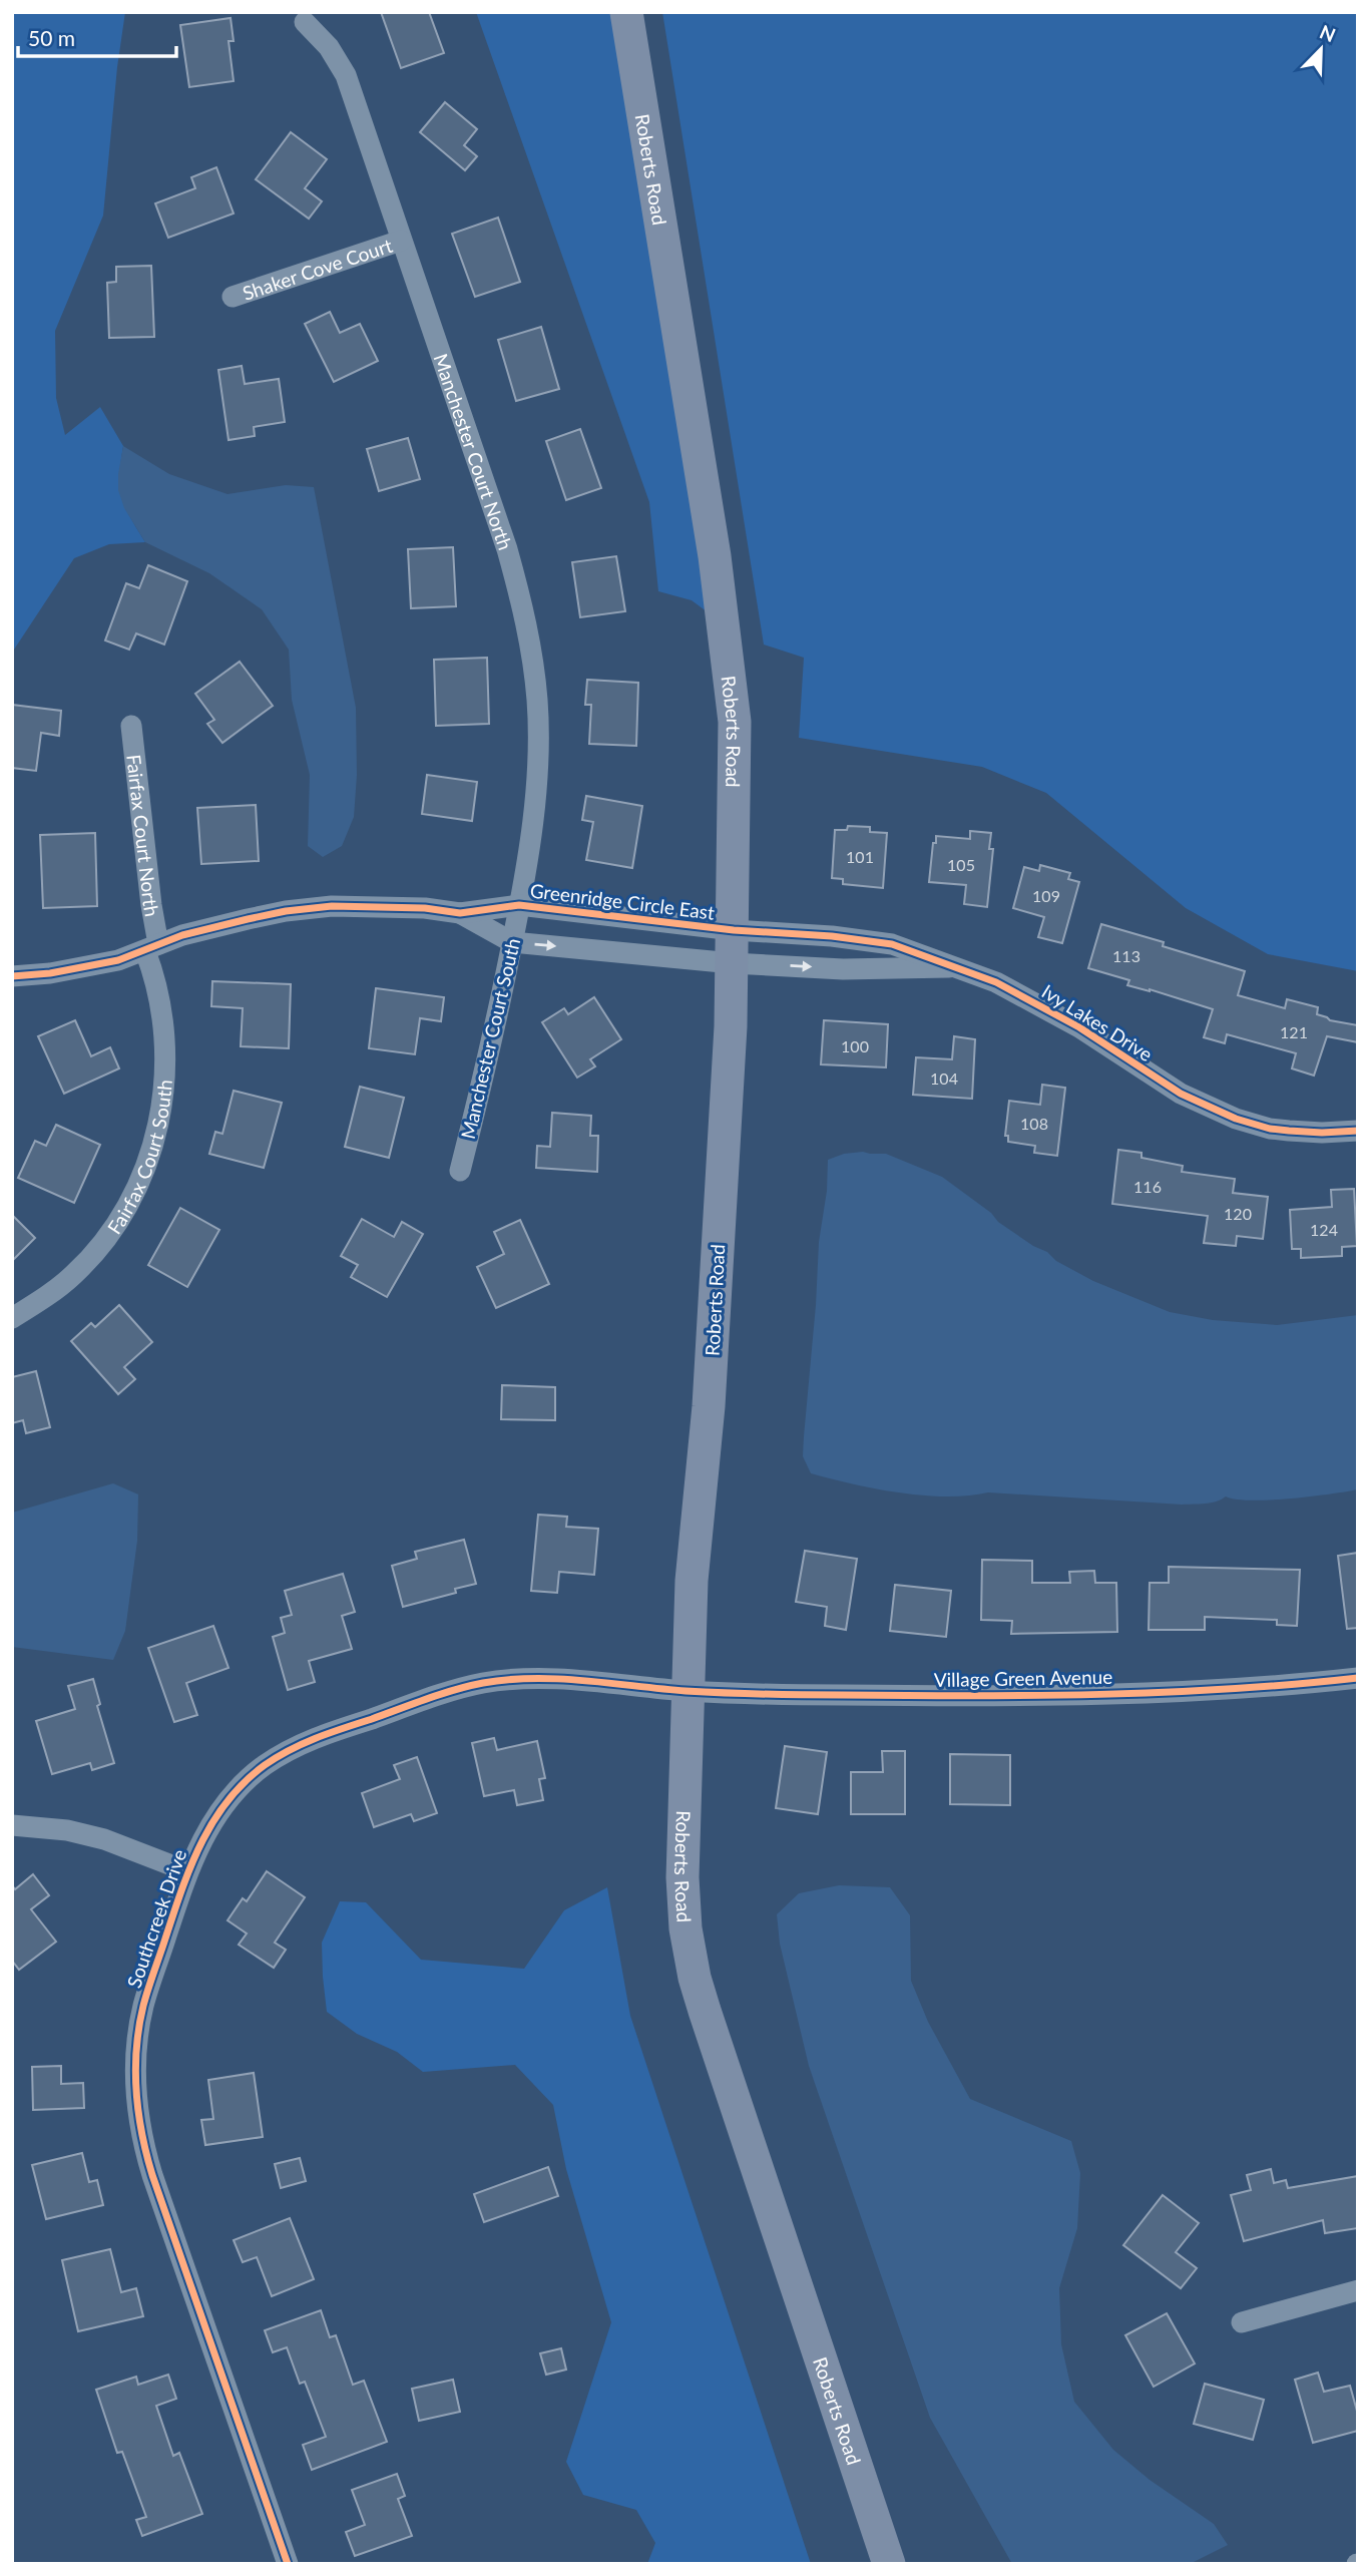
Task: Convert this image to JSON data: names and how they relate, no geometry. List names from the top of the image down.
{
  "streets": {
    "main road": ["Roberts Road"],
    "street": [
      "Shaker Cove Court",
      "Manchester Court North",
      "Fairfax Court North",
      "Greenridge Circle East",
      "Ivy Lakes Drive",
      "Manchester Court South",
      "Fairfax Court South",
      "Village Green Avenue",
      "Southcreek Drive"
    ]
  },
  "crossings": [
    ["Roberts Road", "Greenridge Circle East"],
    ["Roberts Road", "Ivy Lakes Drive"],
    ["Roberts Road", "Village Green Avenue"],
    ["Roberts Road", "Southcreek Drive"],
    ["Shaker Cove Court", "Manchester Court North"],
    ["Manchester Court North", "Greenridge Circle East"],
    ["Manchester Court North", "Manchester Court South"],
    ["Fairfax Court North", "Greenridge Circle East"],
    ["Fairfax Court North", "Fairfax Court South"],
    ["Greenridge Circle East", "Ivy Lakes Drive"],
    ["Greenridge Circle East", "Manchester Court South"],
    ["Greenridge Circle East", "Fairfax Court South"],
    ["Village Green Avenue", "Southcreek Drive"]
  ],
  "house_numbers": [
    "101",
    "105",
    "109",
    "113",
    "121",
    "100",
    "104",
    "108",
    "116",
    "120",
    "124"
  ],
  "scale_bar": "50 m",
  "north": "top right"
}
